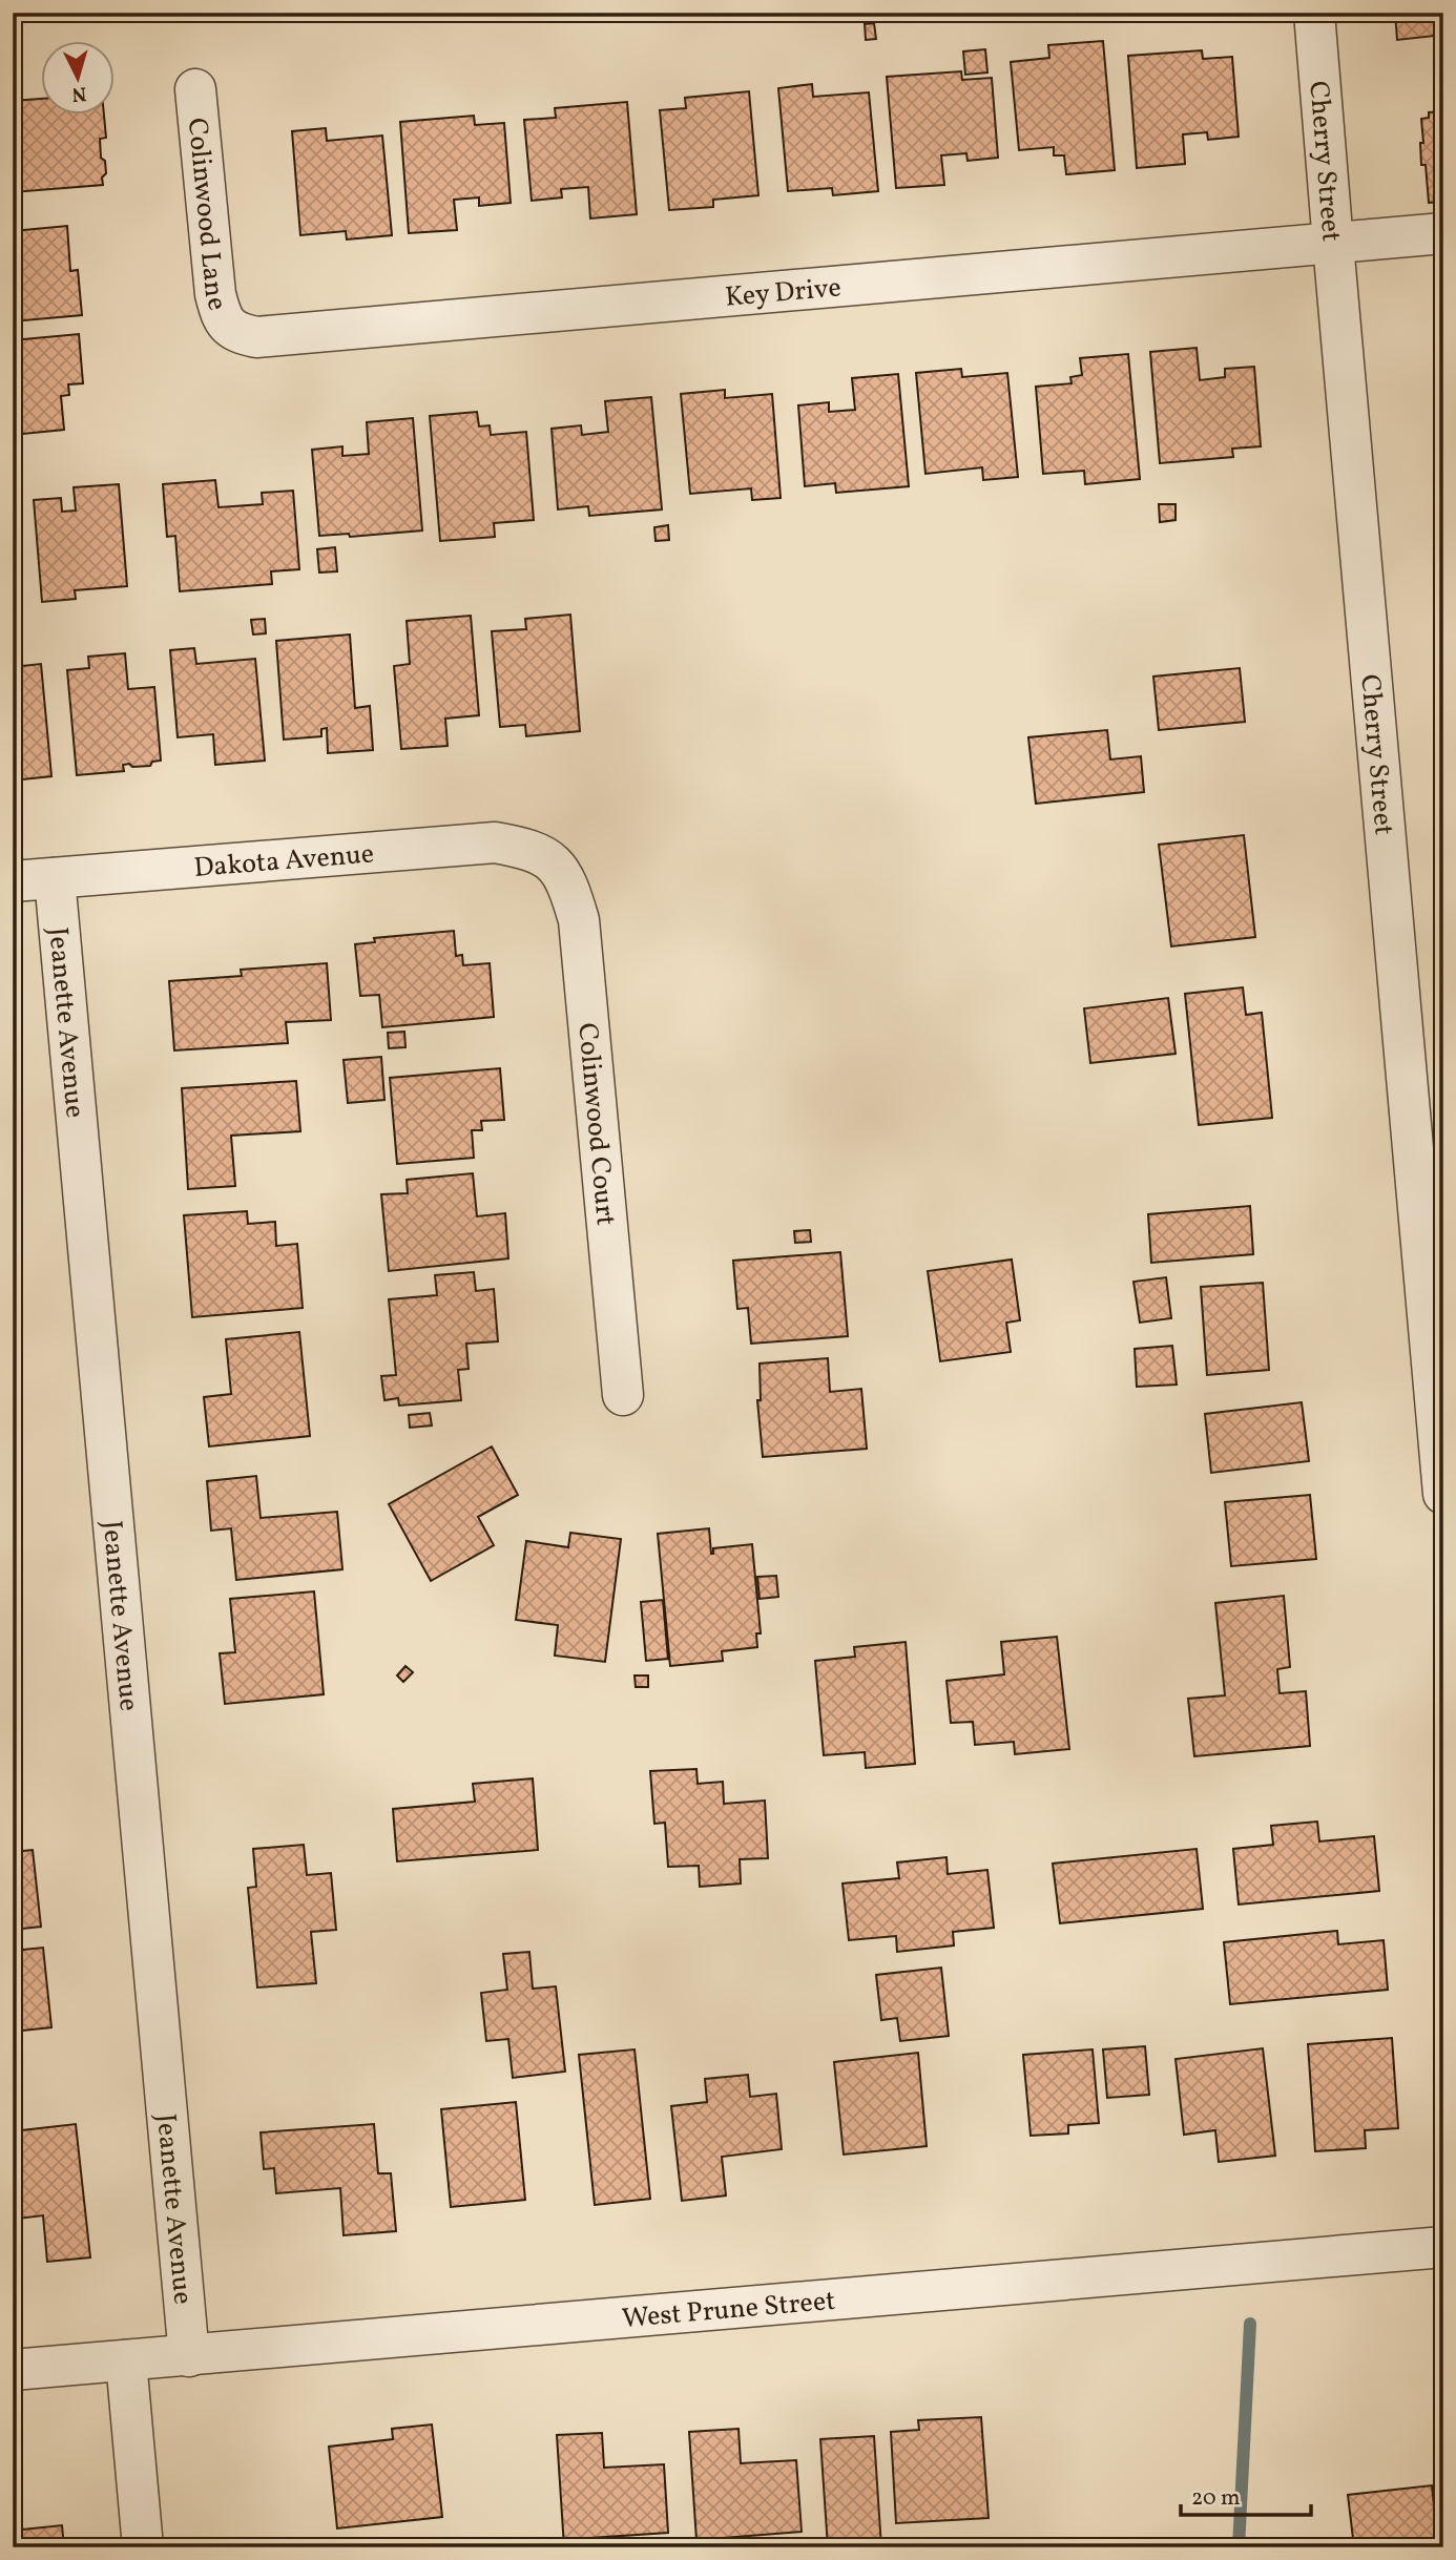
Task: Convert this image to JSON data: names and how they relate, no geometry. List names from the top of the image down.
{
  "streets": {
    "street": [
      "Cherry Street",
      "Colinwood Lane",
      "Key Drive",
      "Dakota Avenue",
      "Jeanette Avenue",
      "Colinwood Court",
      "West Prune Street"
    ]
  },
  "crossings": [
    ["Cherry Street", "Key Drive"],
    ["Colinwood Lane", "Key Drive"],
    ["Dakota Avenue", "Jeanette Avenue"],
    ["Dakota Avenue", "Colinwood Court"],
    ["Jeanette Avenue", "West Prune Street"]
  ],
  "scale_bar": "20 m",
  "north": "bottom"
}
